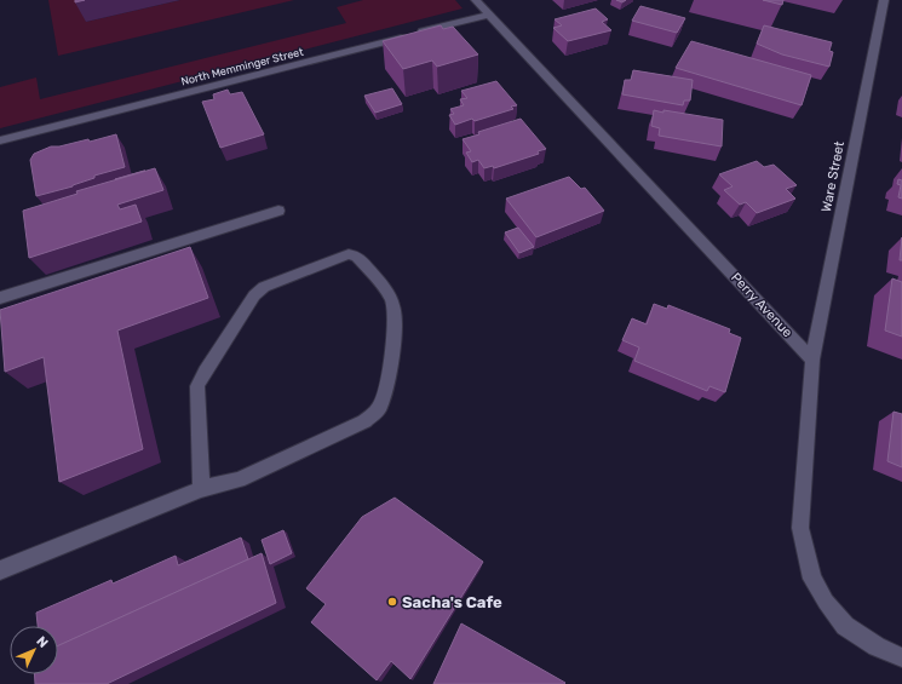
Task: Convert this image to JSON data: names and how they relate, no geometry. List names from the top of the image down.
{
  "streets": {
    "street": ["North Memminger Street", "Ware Street", "Perry Avenue"]
  },
  "crossings": [
    ["North Memminger Street", "Perry Avenue"],
    ["Ware Street", "Perry Avenue"]
  ],
  "places": ["Sacha's Cafe"],
  "north": "top right"
}
